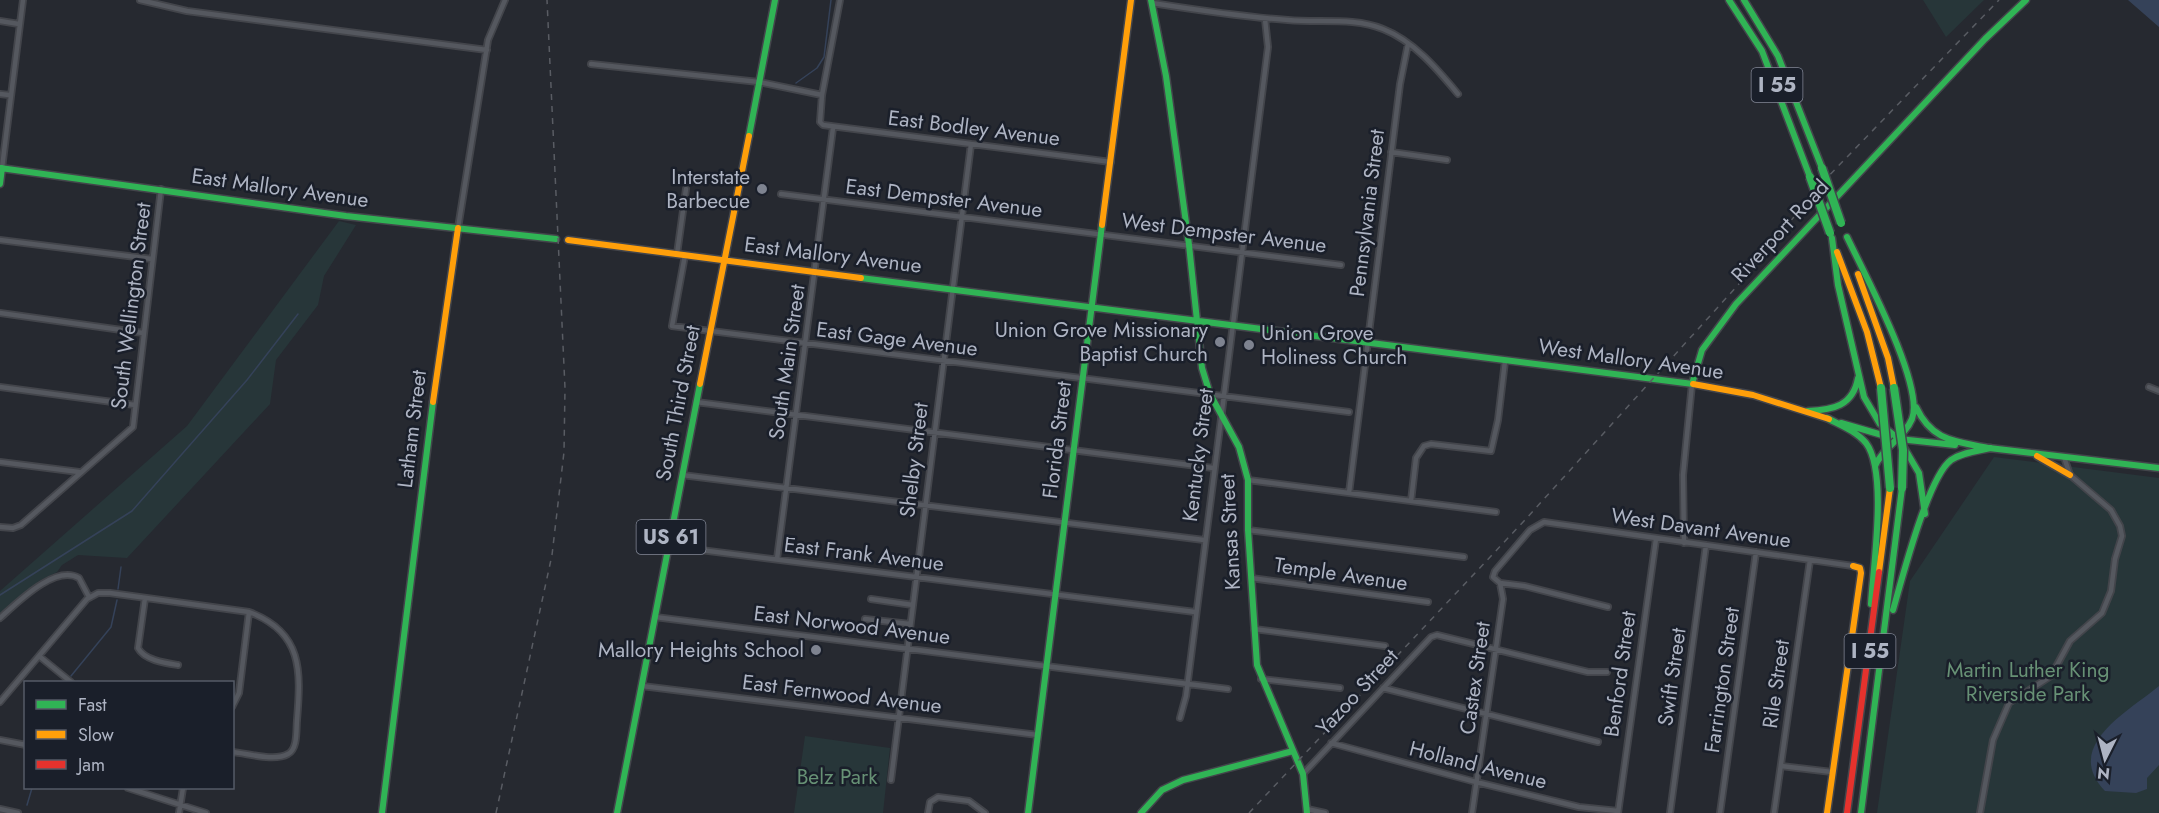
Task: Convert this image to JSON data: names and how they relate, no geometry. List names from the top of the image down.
{
  "streets": {
    "main road": [
      "I 55",
      "East Mallory Avenue",
      "Riverport Road",
      "West Mallory Avenue",
      "South Third Street",
      "Latham Street",
      "Florida Street",
      "Kansas Street",
      "US 61"
    ],
    "street": [
      "East Bodley Avenue",
      "East Dempster Avenue",
      "Pennsylvania Street",
      "West Dempster Avenue",
      "South Wellington Street",
      "East Gage Avenue",
      "South Main Street",
      "Kentucky Street",
      "Shelby Street",
      "West Davant Avenue",
      "East Frank Avenue",
      "Temple Avenue",
      "East Norwood Avenue",
      "Benford Street",
      "Swift Street",
      "Castex Street",
      "Farrington Street",
      "Rile Street",
      "Yazoo Street",
      "East Fernwood Avenue",
      "Holland Avenue"
    ]
  },
  "crossings": [
    ["East Bodley Avenue", "South Main Street"],
    ["East Bodley Avenue", "Florida Street"],
    ["East Bodley Avenue", "Shelby Street"],
    ["East Mallory Avenue", "South Wellington Street"],
    ["East Mallory Avenue", "East Gage Avenue"],
    ["East Mallory Avenue", "West Mallory Avenue"],
    ["East Mallory Avenue", "South Main Street"],
    ["East Mallory Avenue", "South Third Street"],
    ["East Mallory Avenue", "Latham Street"],
    ["East Mallory Avenue", "Florida Street"],
    ["East Mallory Avenue", "Shelby Street"],
    ["East Dempster Avenue", "West Dempster Avenue"],
    ["East Dempster Avenue", "South Main Street"],
    ["East Dempster Avenue", "Florida Street"],
    ["East Dempster Avenue", "Shelby Street"],
    ["Pennsylvania Street", "West Mallory Avenue"],
    ["Riverport Road", "West Mallory Avenue"],
    ["Riverport Road", "West Davant Avenue"],
    ["West Dempster Avenue", "Florida Street"],
    ["West Dempster Avenue", "Kentucky Street"],
    ["West Dempster Avenue", "Kansas Street"],
    ["East Gage Avenue", "South Main Street"],
    ["East Gage Avenue", "South Third Street"],
    ["East Gage Avenue", "Florida Street"],
    ["East Gage Avenue", "Kentucky Street"],
    ["East Gage Avenue", "Shelby Street"],
    ["East Gage Avenue", "Kansas Street"],
    ["West Mallory Avenue", "Florida Street"],
    ["West Mallory Avenue", "Kentucky Street"],
    ["West Mallory Avenue", "Kansas Street"],
    ["South Main Street", "East Frank Avenue"],
    ["South Third Street", "East Frank Avenue"],
    ["South Third Street", "East Norwood Avenue"],
    ["South Third Street", "East Fernwood Avenue"],
    ["Florida Street", "East Frank Avenue"],
    ["Florida Street", "East Norwood Avenue"],
    ["Florida Street", "East Fernwood Avenue"],
    ["Kentucky Street", "Kansas Street"],
    ["Kentucky Street", "East Frank Avenue"],
    ["Kentucky Street", "East Norwood Avenue"],
    ["Shelby Street", "East Frank Avenue"],
    ["Shelby Street", "East Norwood Avenue"],
    ["Shelby Street", "East Fernwood Avenue"],
    ["West Davant Avenue", "Benford Street"],
    ["West Davant Avenue", "Swift Street"],
    ["West Davant Avenue", "Castex Street"],
    ["West Davant Avenue", "Farrington Street"],
    ["West Davant Avenue", "Rile Street"],
    ["Kansas Street", "Temple Avenue"],
    ["Kansas Street", "Yazoo Street"],
    ["Benford Street", "Holland Avenue"],
    ["Castex Street", "Yazoo Street"],
    ["Castex Street", "Holland Avenue"],
    ["Yazoo Street", "Holland Avenue"]
  ],
  "parks": ["Martin Luther King Riverside Park", "Belz Park"],
  "places": [
    "Interstate Barbecue",
    "Union Grove Missionary Baptist Church",
    "Union Grove Holiness Church",
    "Mallory Heights School"
  ],
  "legend": ["Fast", "Slow", "Jam"],
  "north": "bottom"
}
